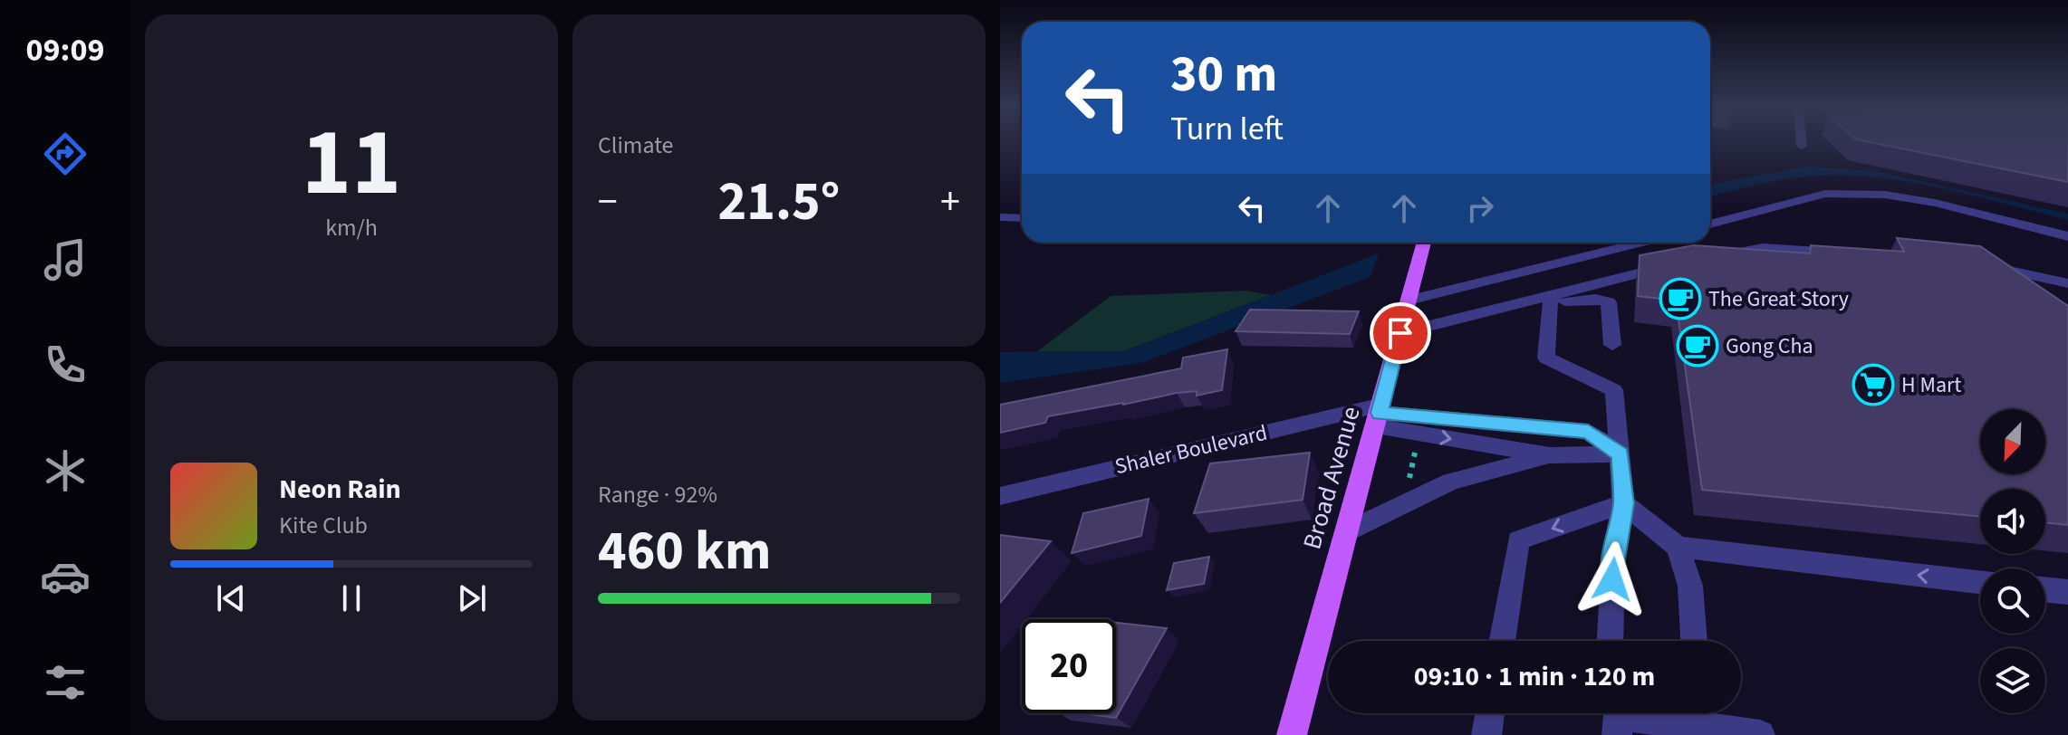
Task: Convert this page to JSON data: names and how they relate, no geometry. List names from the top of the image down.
{
  "streets": {
    "main road": ["Broad Avenue"],
    "street": ["Shaler Boulevard"]
  },
  "crossings": [
    ["Shaler Boulevard", "Broad Avenue"]
  ],
  "places": {
    "cafe": ["The Great Story", "Gong Cha"],
    "supermarket": ["H Mart"]
  },
  "north": "bottom left",
  "page": {
    "tabs": "09:09",
    "tile": [
      ["11", "km/h"],
      "Climate",
      ["Range · 92%", "460 km"]
    ],
    "turn": ["30 m", "Turn left"],
    "heat": ["−", "21.5°", "+"],
    "song": ["Neon Rain", "Kite Club"],
    "limit": "20",
    "trip": "09:10 · 1 min · 120 m"
  }
}
